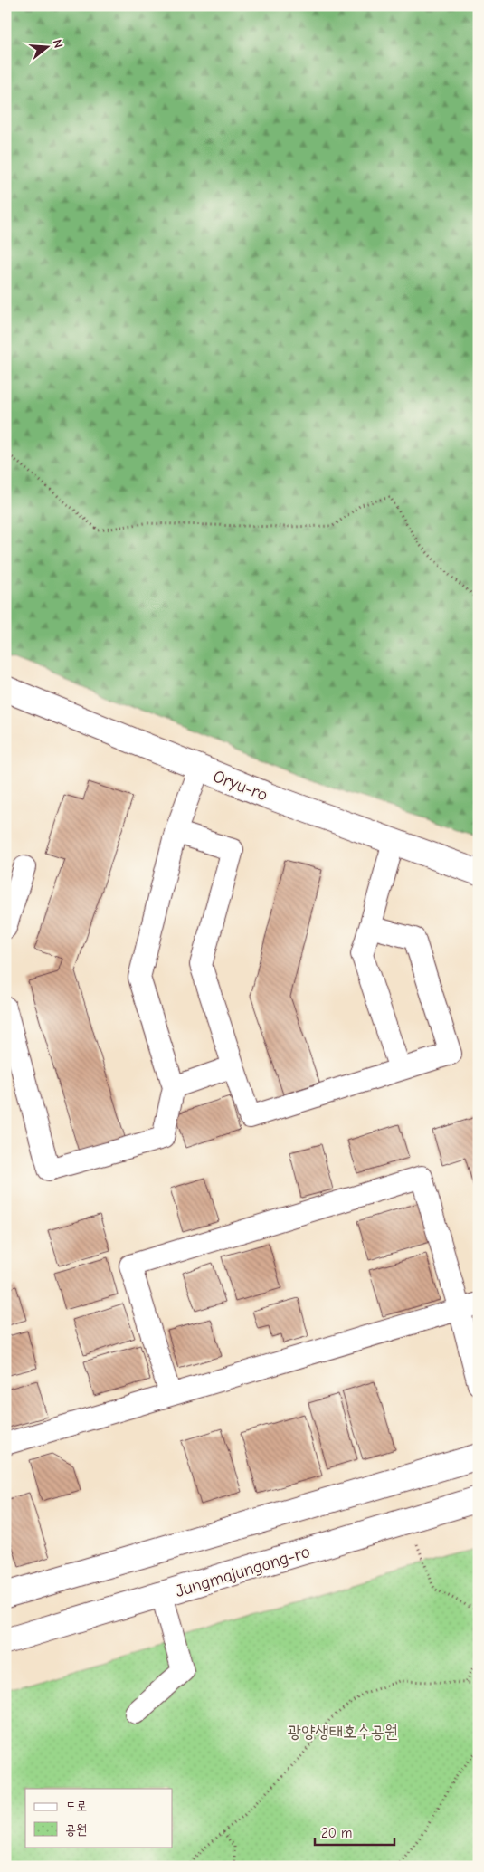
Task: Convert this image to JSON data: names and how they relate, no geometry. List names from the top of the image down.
{
  "streets": {
    "main road": ["Oryu-ro", "Jungmajungang-ro"]
  },
  "parks": ["광양생태호수공원"],
  "legend": ["도로", "공원"],
  "scale_bar": "20 m",
  "north": "right"
}
